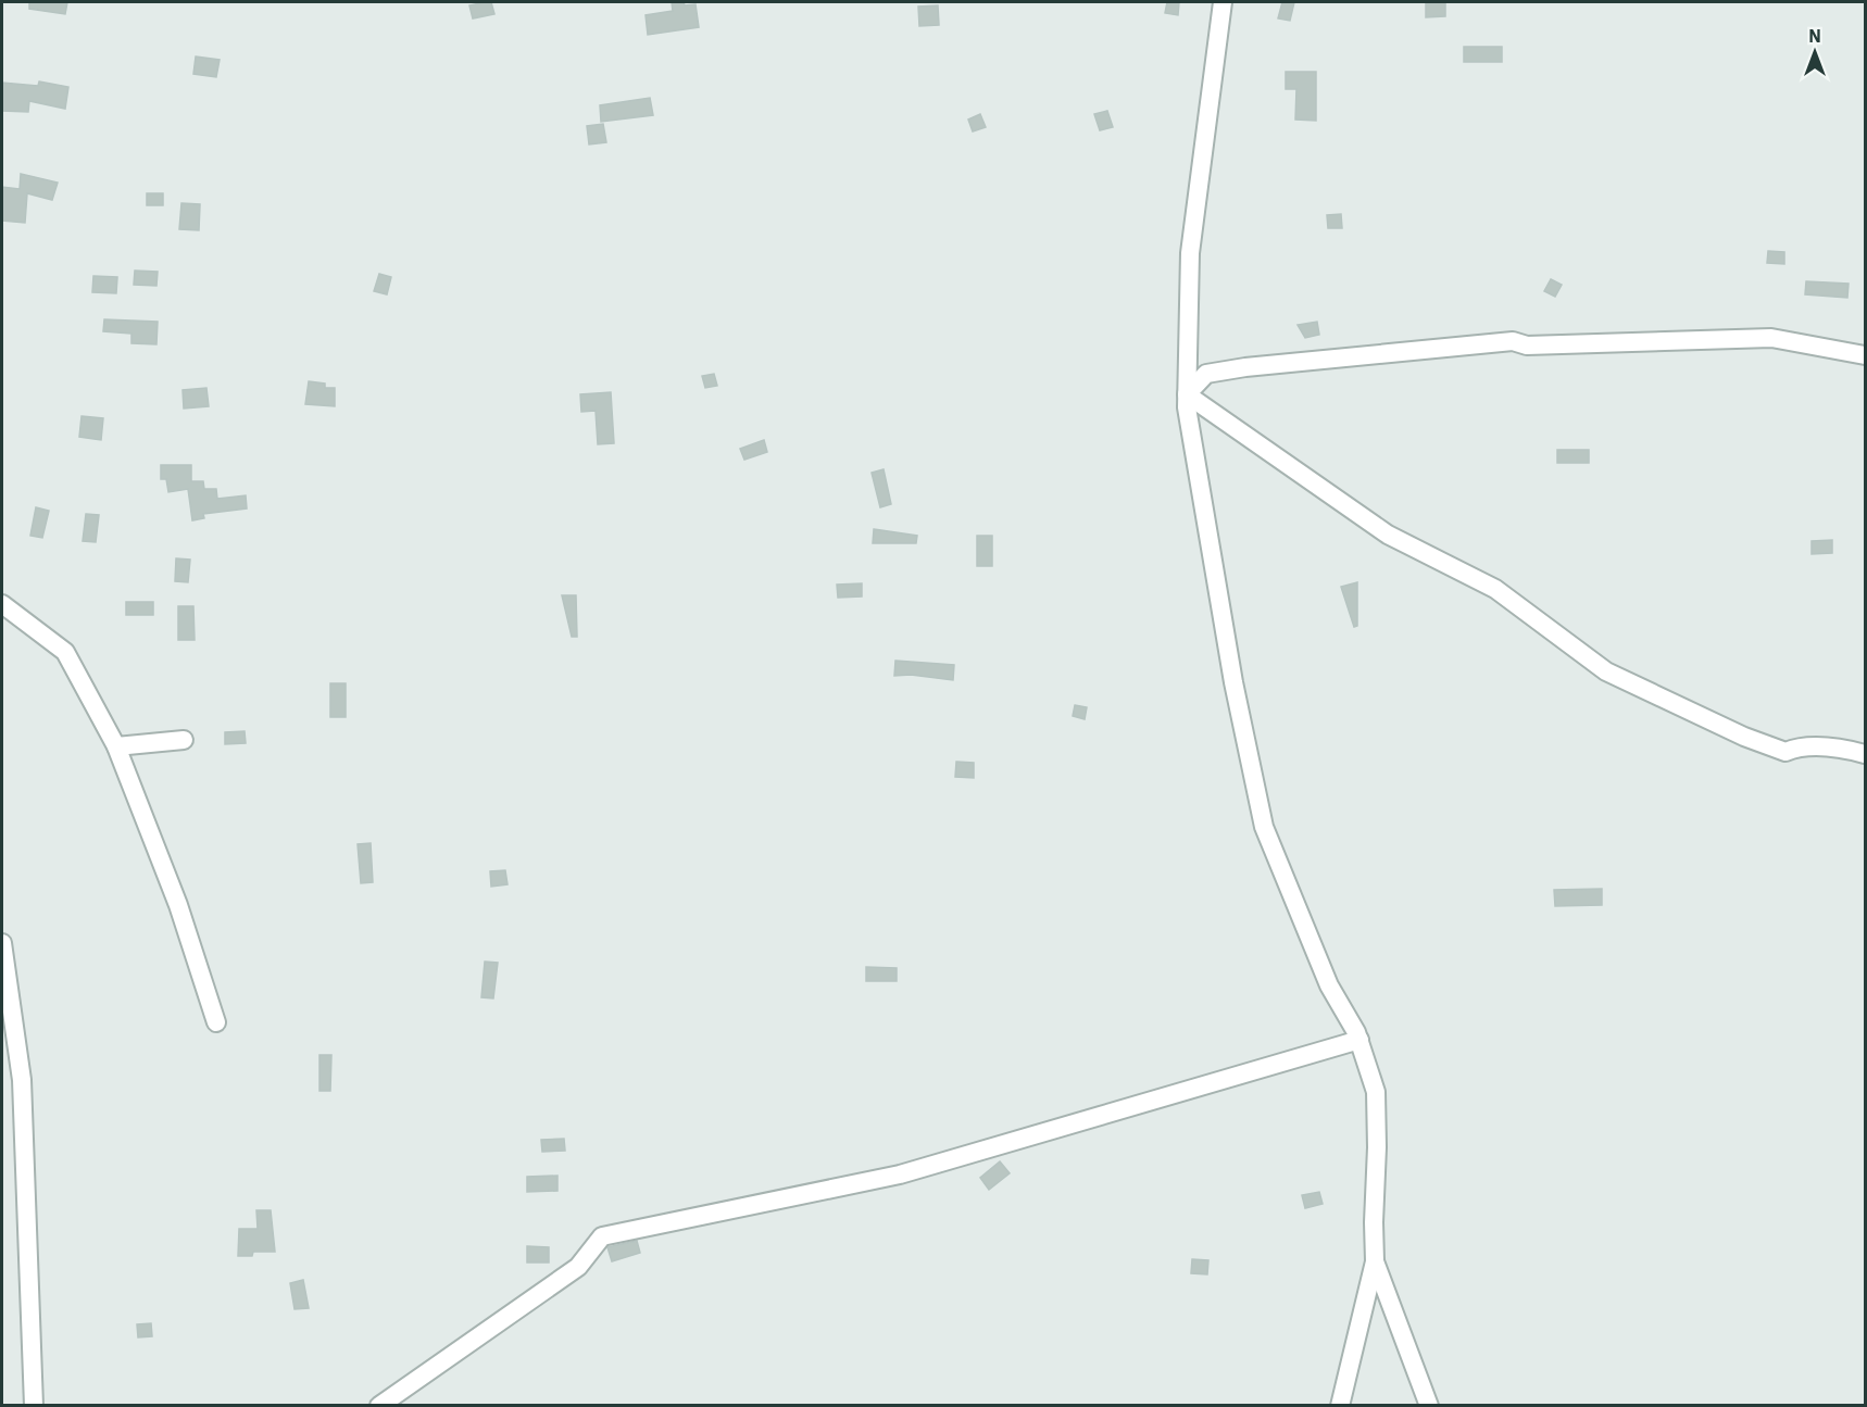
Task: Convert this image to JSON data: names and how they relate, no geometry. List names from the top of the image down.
{
  "north": "top"
}
